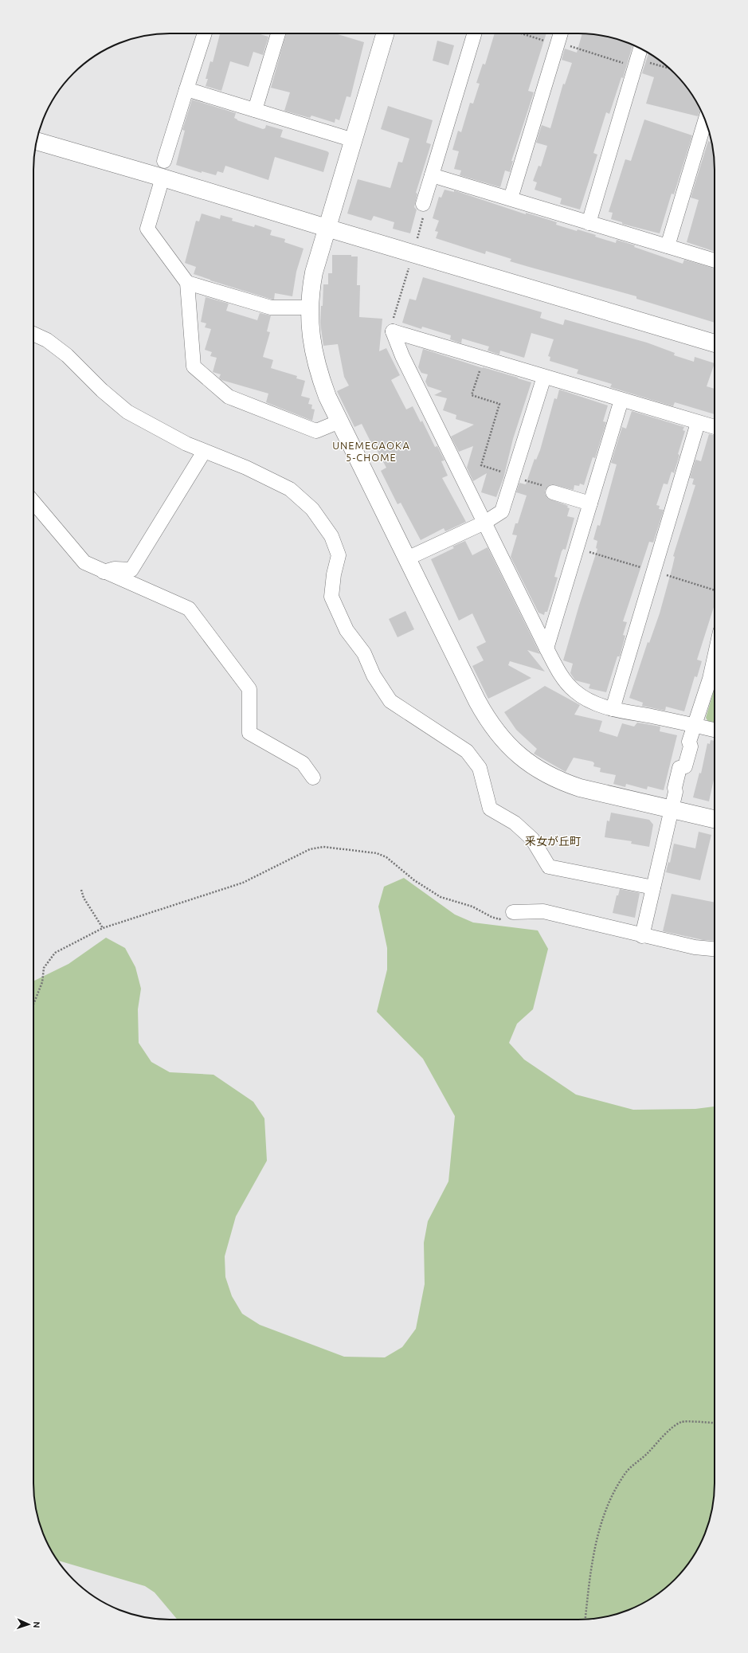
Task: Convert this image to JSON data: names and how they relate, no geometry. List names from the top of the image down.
{
  "districts": ["UNEMEGAOKA 5-CHOME", "釆女が丘町"],
  "north": "right"
}
